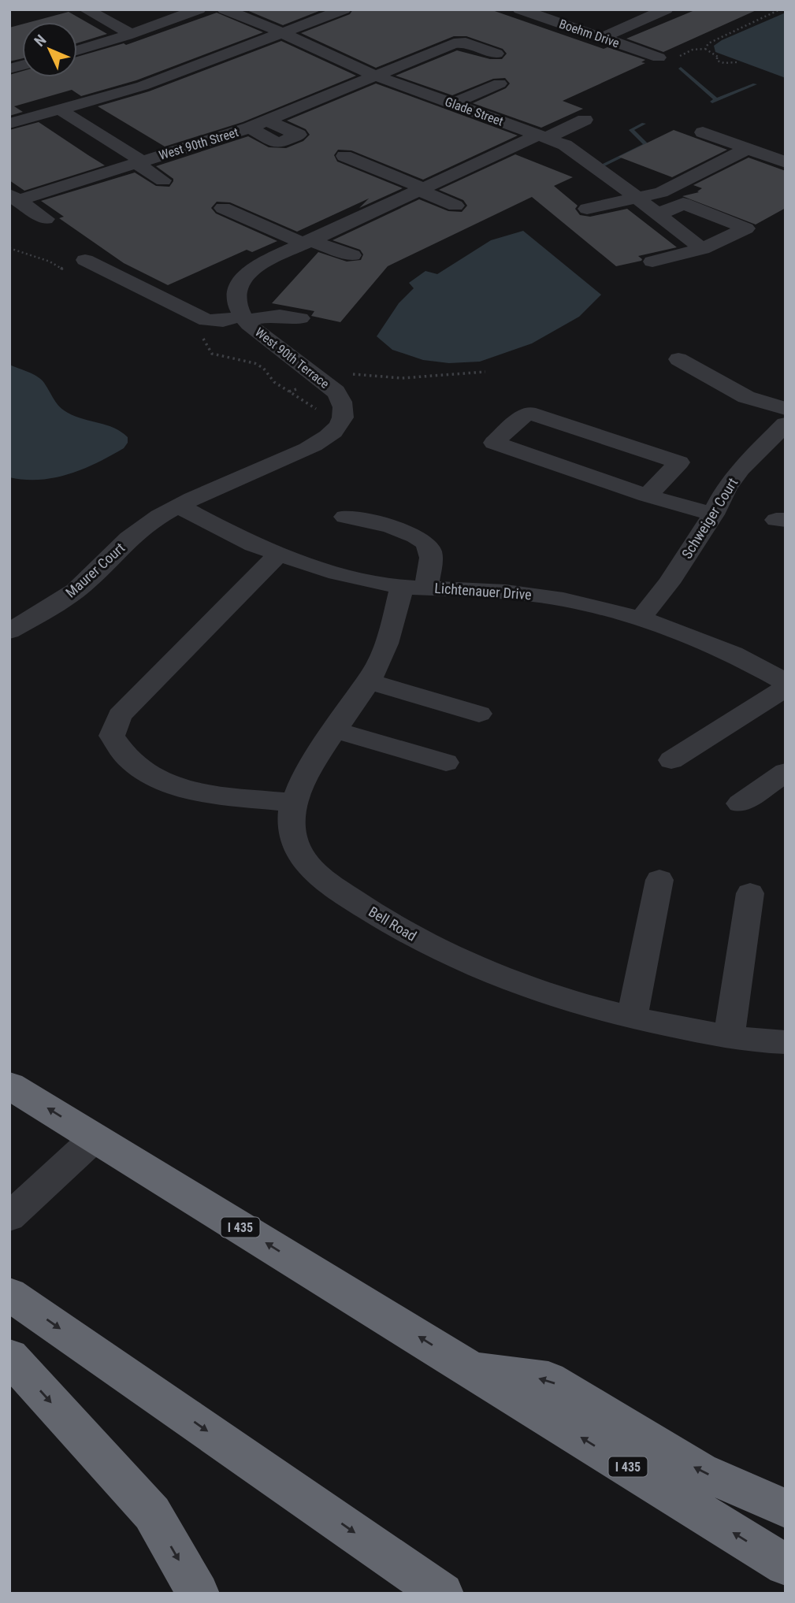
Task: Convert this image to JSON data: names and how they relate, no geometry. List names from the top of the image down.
{
  "streets": {
    "highway": ["I 435"],
    "street": [
      "Boehm Drive",
      "Glade Street",
      "West 90th Street",
      "West 90th Terrace",
      "Schweiger Court",
      "Maurer Court",
      "Lichtenauer Drive",
      "Bell Road"
    ]
  },
  "crossings": [
    ["Glade Street", "West 90th Street"],
    ["Glade Street", "West 90th Terrace"],
    ["West 90th Terrace", "Maurer Court"],
    ["West 90th Terrace", "Lichtenauer Drive"],
    ["Schweiger Court", "Lichtenauer Drive"],
    ["Maurer Court", "Lichtenauer Drive"],
    ["Lichtenauer Drive", "Bell Road"]
  ],
  "north": "top left"
}
